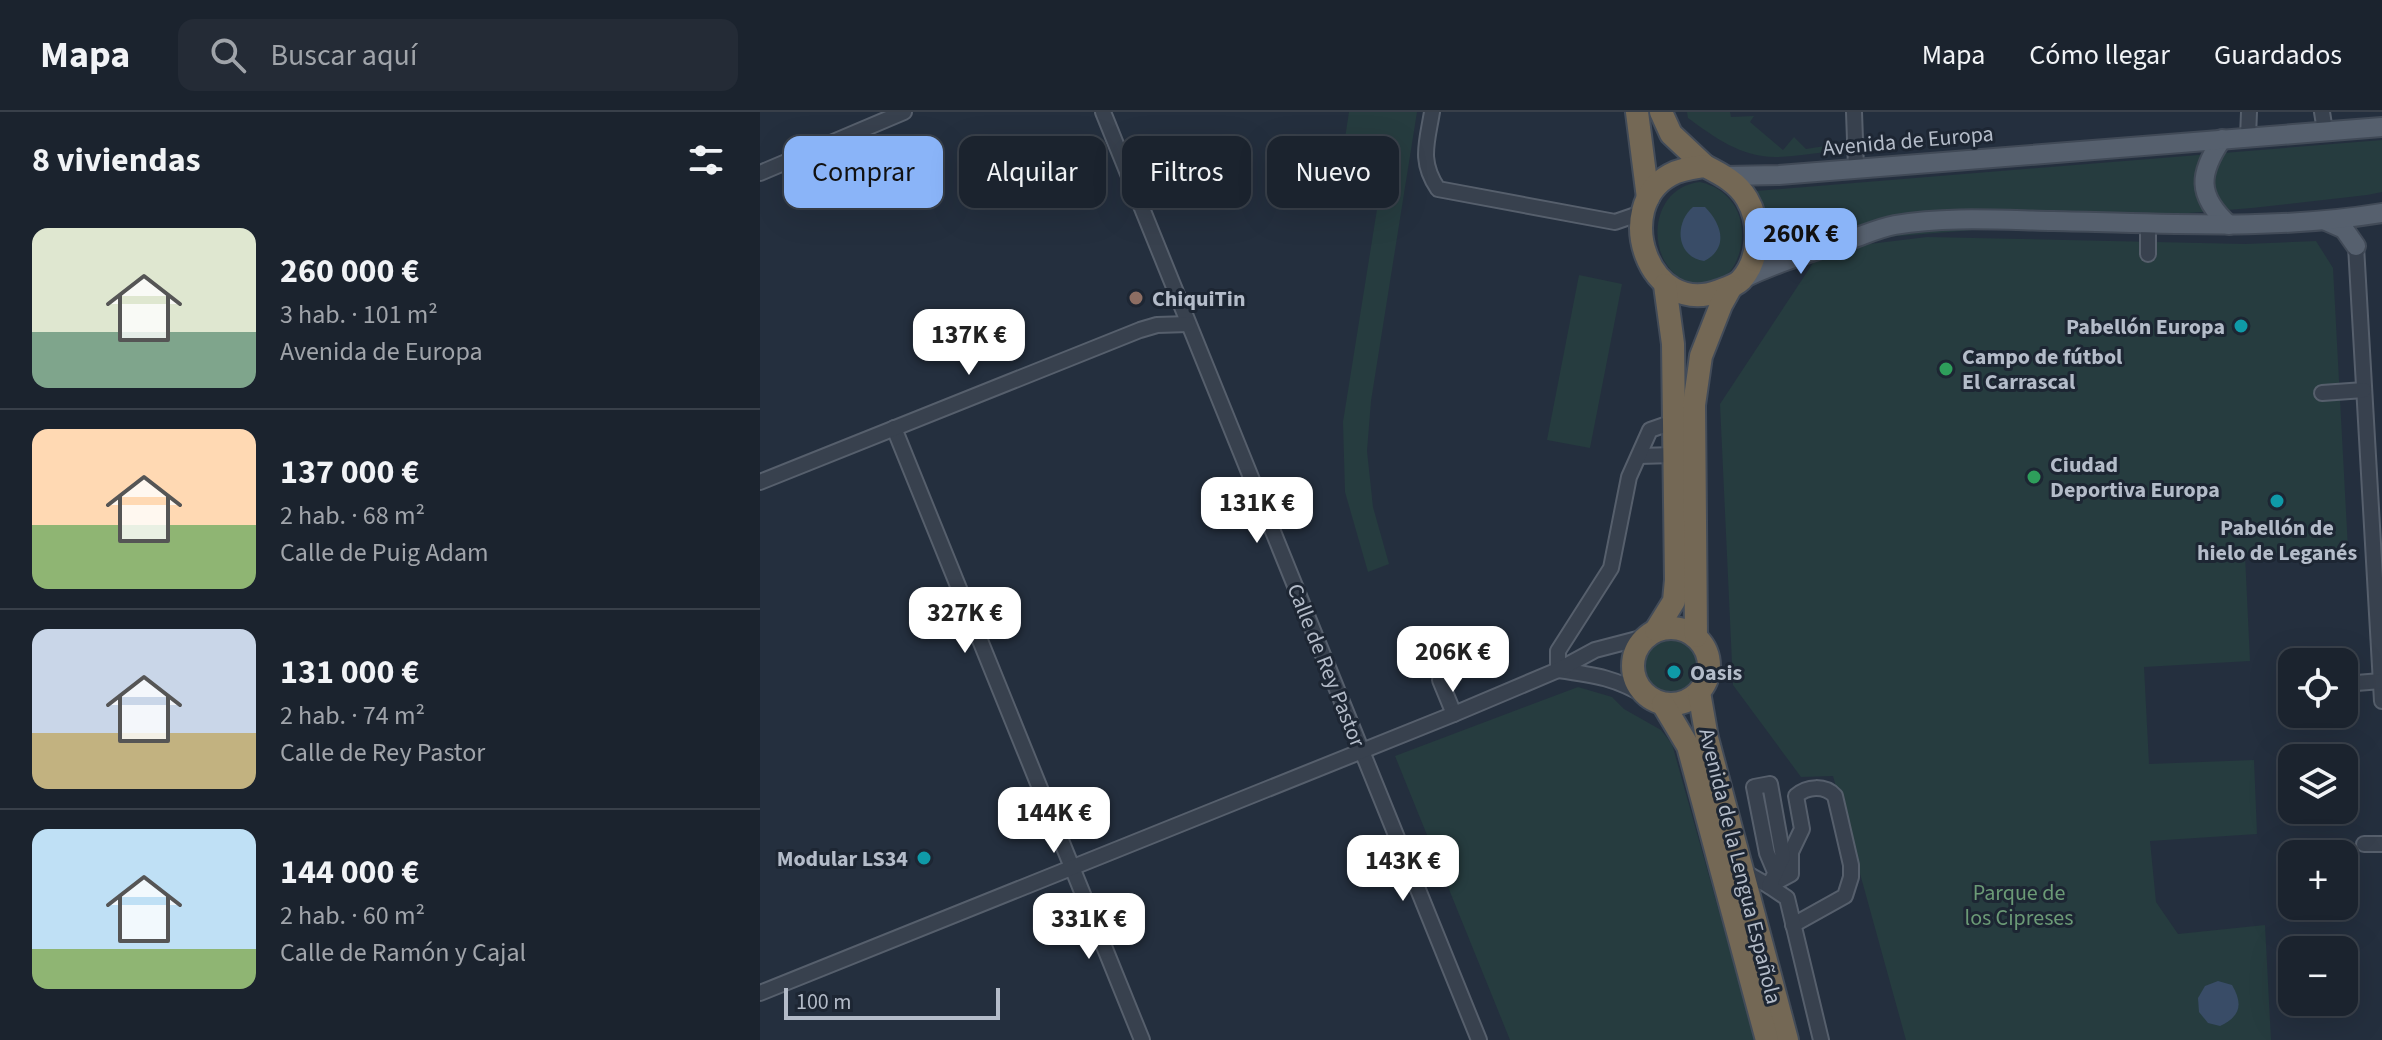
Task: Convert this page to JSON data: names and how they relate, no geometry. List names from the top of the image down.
{
  "streets": {
    "highway": ["Avenida de la Lengua Española"],
    "main road": ["Avenida de Europa"],
    "street": ["Calle de Rey Pastor"]
  },
  "parks": ["Parque de los Cipreses"],
  "places": [
    "ChiquiTin",
    "Pabellón Europa",
    "Campo de fútbol El Carrascal",
    "Ciudad Deportiva Europa",
    "Pabellón de hielo de Leganés",
    "Oasis",
    "Modular LS34"
  ],
  "scale_bar": "100 m",
  "page": {
    "header": "Mapa",
    "search": "Buscar aquí",
    "nav": ["Mapa", "Cómo llegar", "Guardados"],
    "heading": "8 viviendas",
    "chip": [
      "Comprar",
      "Alquilar",
      "Filtros",
      "Nuevo"
    ],
    "list": [
      {
        "name": "260 000 €",
        "note": "3 hab. · 101 m² · Avenida de Europa"
      },
      {
        "name": "137 000 €",
        "note": "2 hab. · 68 m² · Calle de Puig Adam"
      },
      {
        "name": "131 000 €",
        "note": "2 hab. · 74 m² · Calle de Rey Pastor"
      },
      {
        "name": "144 000 €",
        "note": "2 hab. · 60 m² · Calle de Ramón y Cajal"
      }
    ],
    "price": [
      "260K €",
      "137K €",
      "131K €",
      "327K €",
      "206K €",
      "144K €",
      "143K €",
      "331K €"
    ],
    "map_buttons": ["+", "−"],
    "scale": "100 m"
  }
}
